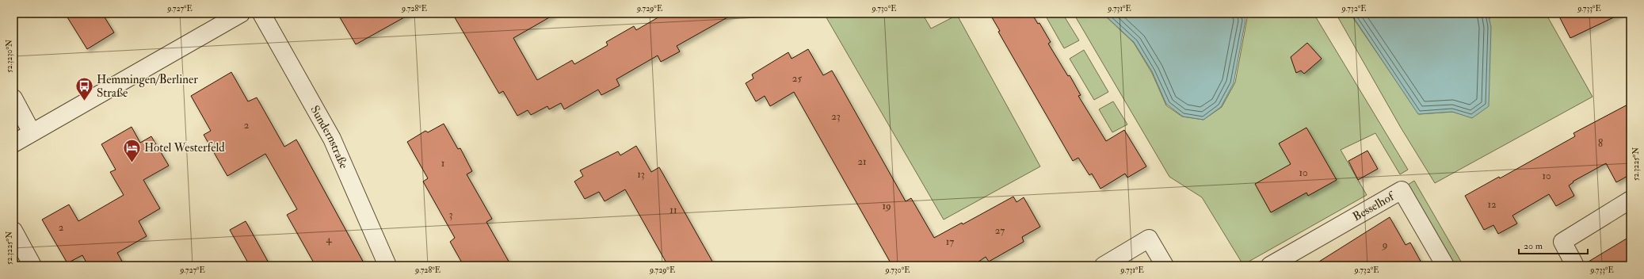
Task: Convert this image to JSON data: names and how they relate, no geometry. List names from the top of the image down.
{
  "streets": {
    "street": ["Sundernstraße", "Besselhof"]
  },
  "places": {
    "bus stop": ["Hemmingen/Berliner Straße"],
    "hotel": ["Hotel Westerfeld"]
  },
  "house_numbers": [
    "25",
    "23",
    "2",
    "8",
    "21",
    "1",
    "10",
    "13",
    "10",
    "12",
    "19",
    "11",
    "3",
    "2",
    "27",
    "4",
    "17",
    "9"
  ],
  "scale_bar": "20 m",
  "coordinates": [
    "9.727°E",
    "9.728°E",
    "9.729°E",
    "9.730°E",
    "9.731°E",
    "9.732°E",
    "9.733°E",
    "52.3230°N",
    "52.3225°N"
  ]
}
